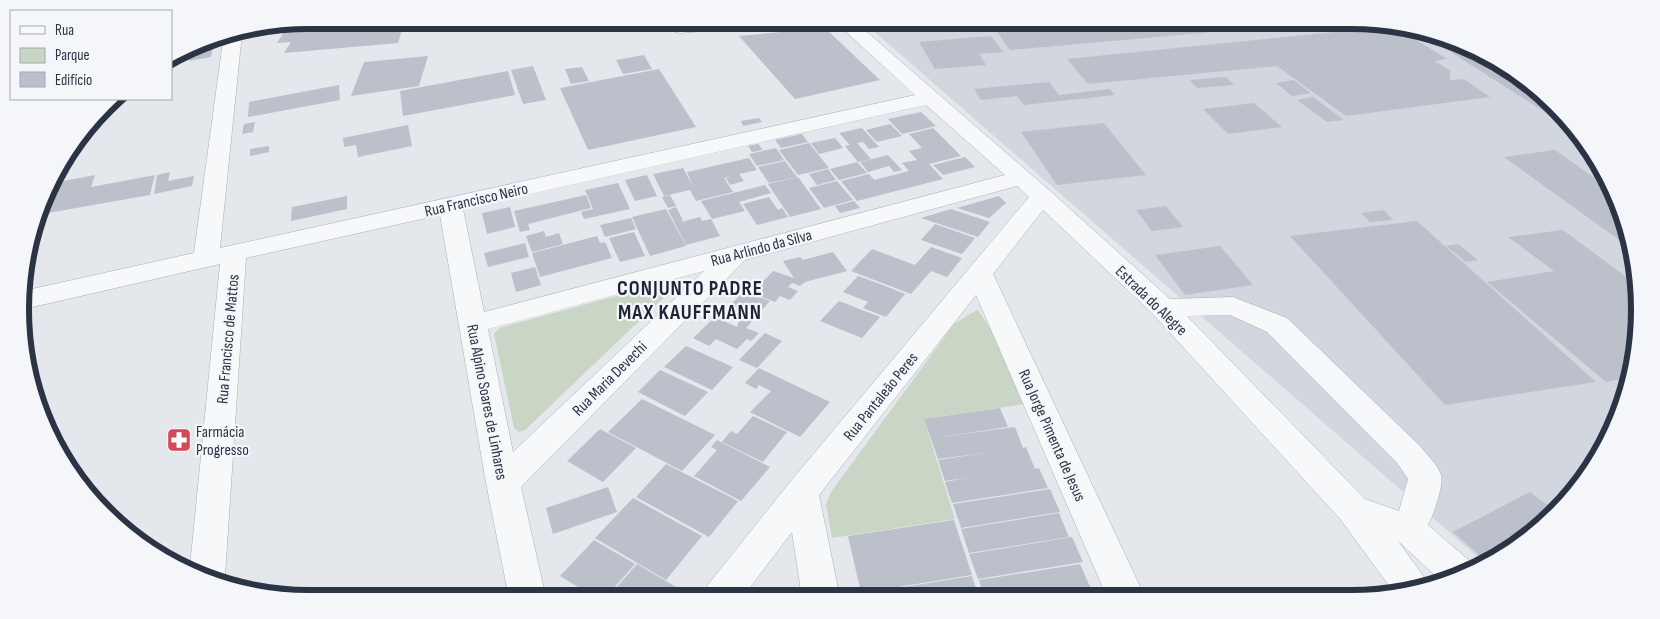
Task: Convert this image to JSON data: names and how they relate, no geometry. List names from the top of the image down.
{
  "streets": {
    "street": [
      "Rua Francisco Neiro",
      "Rua Arlindo da Silva",
      "Estrada do Alegre",
      "Rua Francisco de Mattos",
      "Rua Maria Devechi",
      "Rua Pantaleão Peres",
      "Rua Alpino Soares de Linhares",
      "Rua Jorge Pimenta de Jesus"
    ]
  },
  "crossings": [
    ["Rua Francisco Neiro", "Estrada do Alegre"],
    ["Rua Francisco Neiro", "Rua Francisco de Mattos"],
    ["Rua Francisco Neiro", "Rua Alpino Soares de Linhares"],
    ["Rua Arlindo da Silva", "Estrada do Alegre"],
    ["Rua Arlindo da Silva", "Rua Maria Devechi"],
    ["Rua Arlindo da Silva", "Rua Pantaleão Peres"],
    ["Rua Arlindo da Silva", "Rua Alpino Soares de Linhares"],
    ["Estrada do Alegre", "Rua Pantaleão Peres"],
    ["Rua Maria Devechi", "Rua Alpino Soares de Linhares"],
    ["Rua Pantaleão Peres", "Rua Jorge Pimenta de Jesus"]
  ],
  "districts": ["CONJUNTO PADRE MAX KAUFFMANN"],
  "places": {
    "pharmacy": ["Farmácia Progresso"]
  },
  "legend": ["Rua", "Parque", "Edifício"]
}
